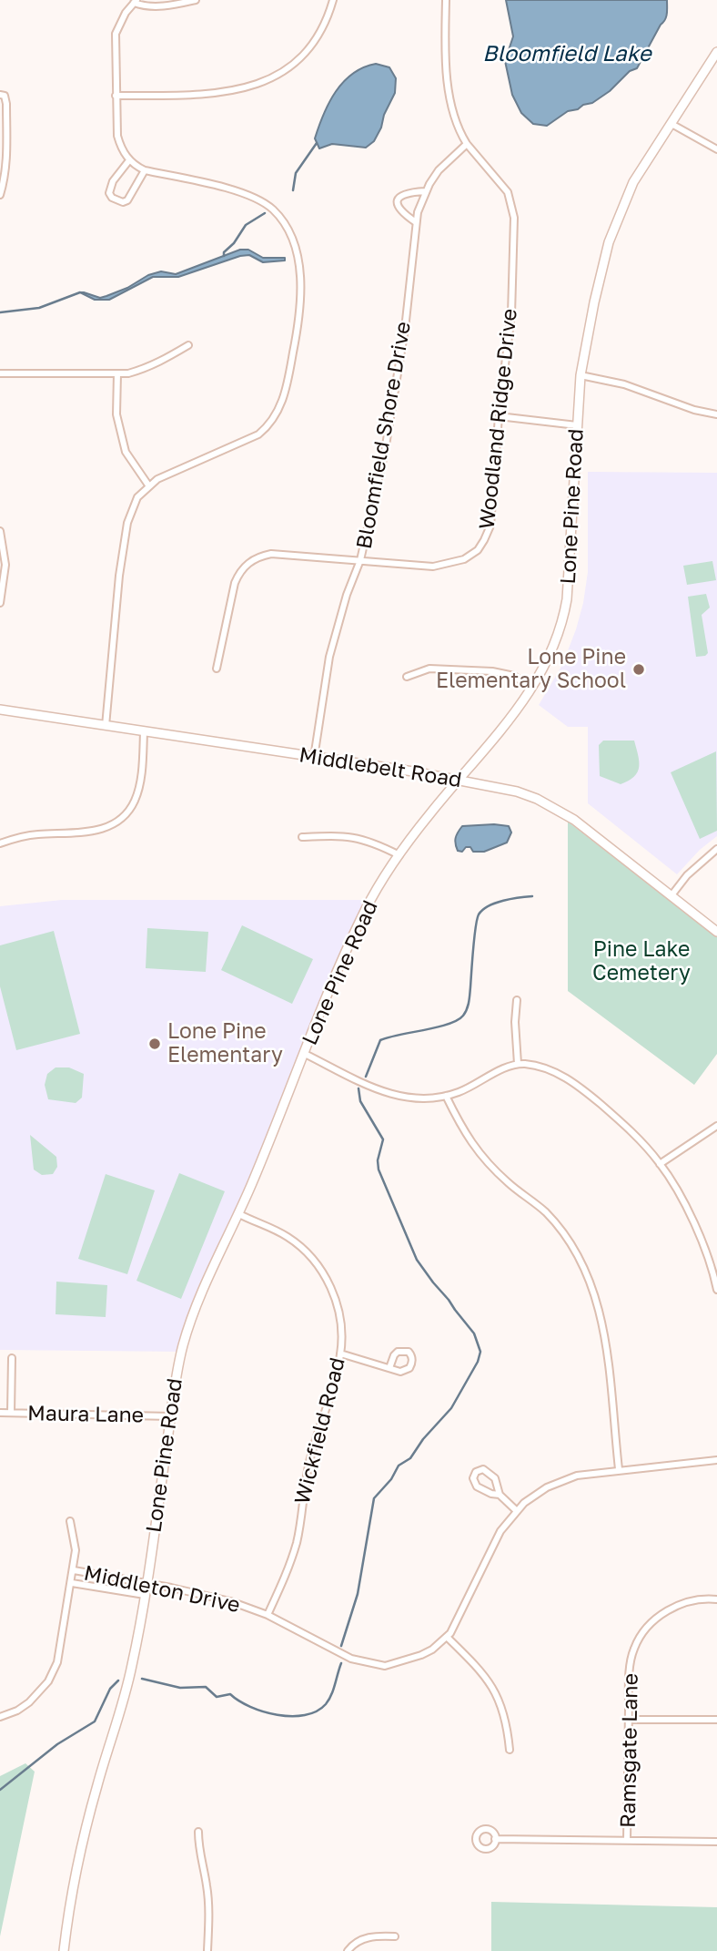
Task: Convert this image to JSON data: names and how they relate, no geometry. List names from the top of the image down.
{
  "streets": {
    "street": [
      "Woodland Ridge Drive",
      "Bloomfield Shore Drive",
      "Lone Pine Road",
      "Middlebelt Road",
      "Maura Lane",
      "Wickfield Road",
      "Middleton Drive",
      "Ramsgate Lane"
    ]
  },
  "crossings": [
    ["Woodland Ridge Drive", "Bloomfield Shore Drive"],
    ["Bloomfield Shore Drive", "Middlebelt Road"],
    ["Lone Pine Road", "Middlebelt Road"],
    ["Lone Pine Road", "Maura Lane"],
    ["Lone Pine Road", "Wickfield Road"],
    ["Lone Pine Road", "Middleton Drive"],
    ["Wickfield Road", "Middleton Drive"]
  ],
  "water": ["Bloomfield Lake"],
  "parks": ["Pine Lake Cemetery"],
  "places": ["Lone Pine Elementary School", "Lone Pine Elementary"]
}
